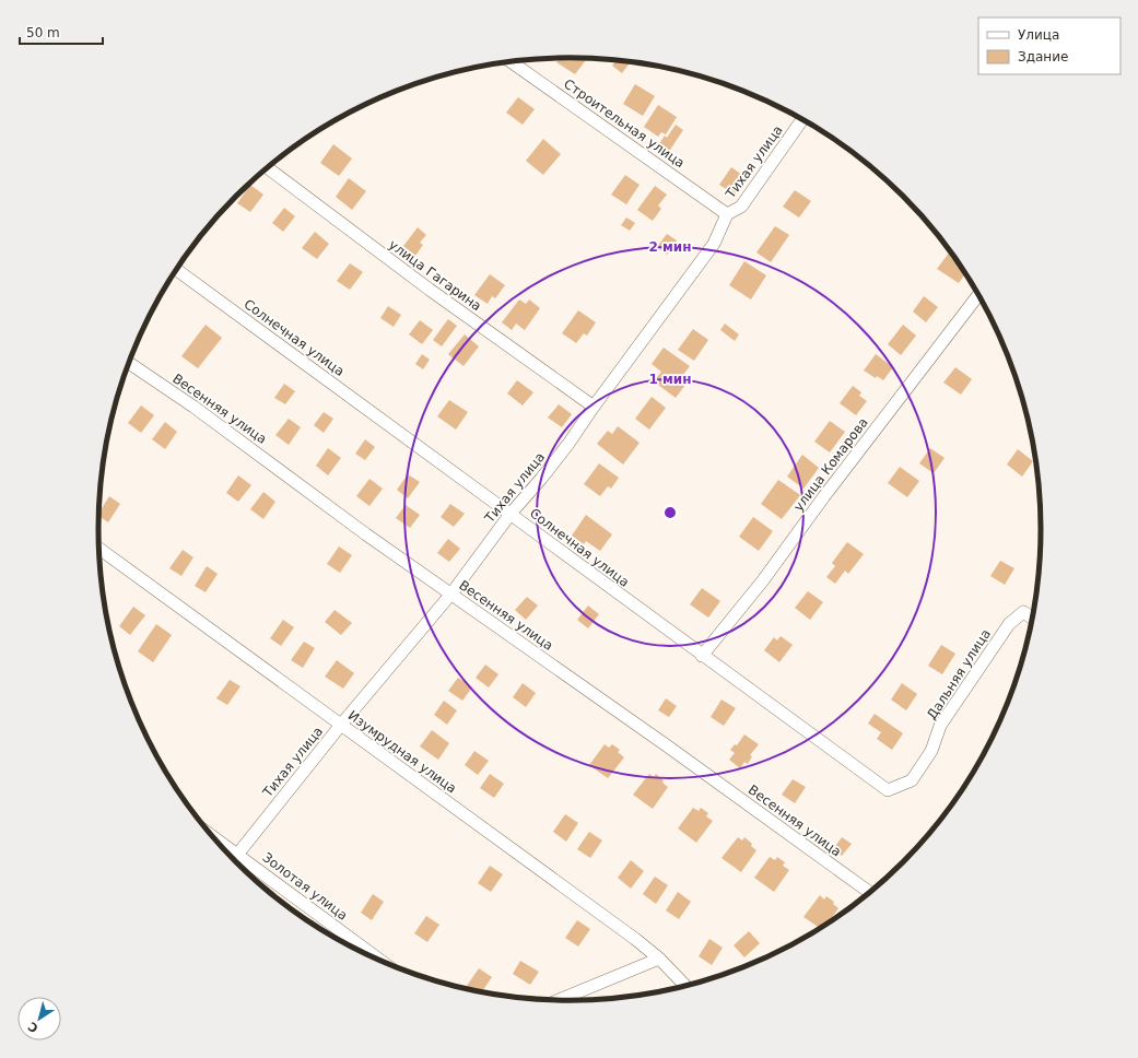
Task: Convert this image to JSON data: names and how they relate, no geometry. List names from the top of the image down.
{
  "streets": {
    "street": [
      "Строительная улица",
      "Тихая улица",
      "улица Гагарина",
      "Солнечная улица",
      "Весенняя улица",
      "улица Комарова",
      "Дальняя улица",
      "Изумрудная улица",
      "Золотая улица"
    ]
  },
  "crossings": [
    ["Строительная улица", "Тихая улица"],
    ["Тихая улица", "улица Гагарина"],
    ["Тихая улица", "Солнечная улица"],
    ["Тихая улица", "Весенняя улица"],
    ["Тихая улица", "Изумрудная улица"],
    ["Тихая улица", "Золотая улица"],
    ["Солнечная улица", "улица Комарова"],
    ["Солнечная улица", "Дальняя улица"]
  ],
  "legend": ["Улица", "Здание"],
  "scale_bar": "50 m",
  "north": "bottom left",
  "rings": ["2 мин", "1 мин"]
}
